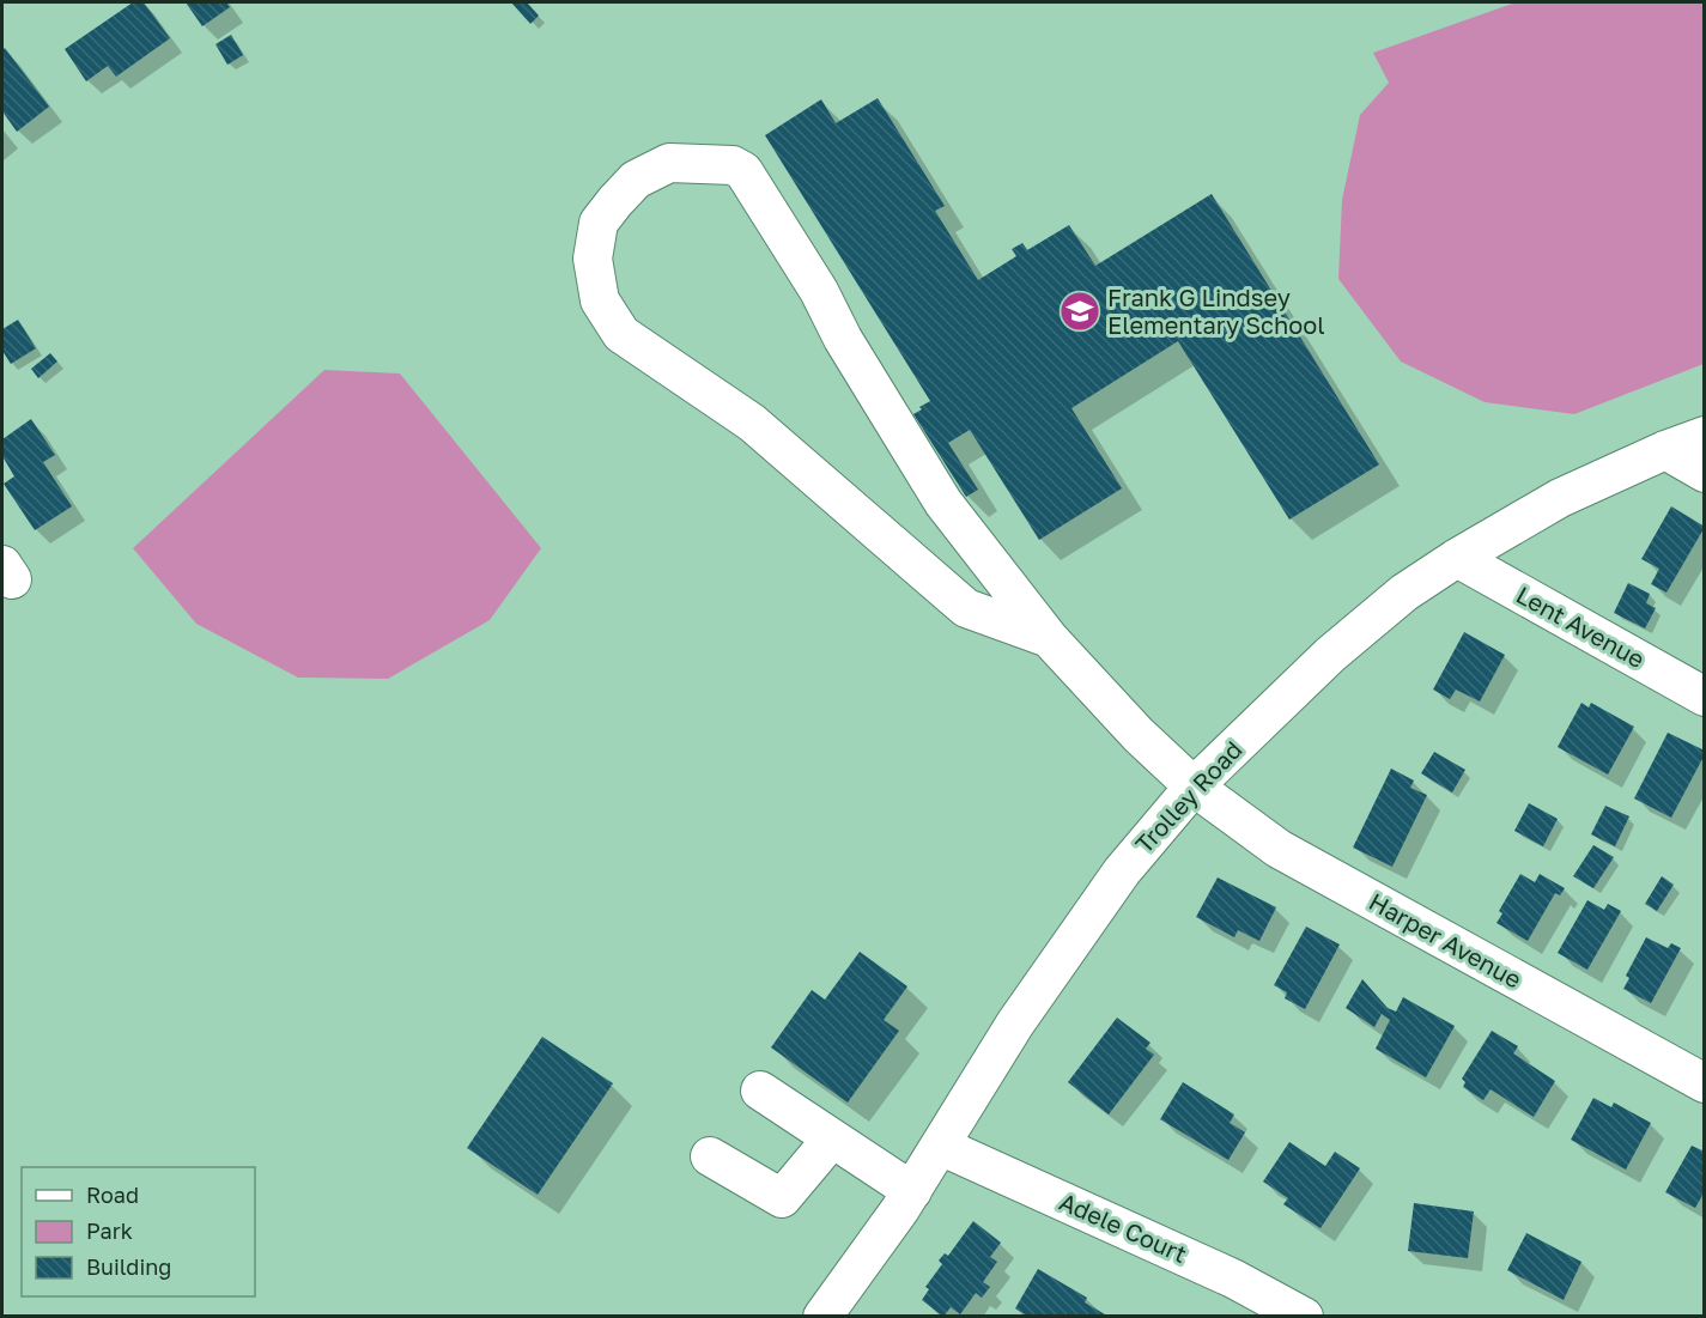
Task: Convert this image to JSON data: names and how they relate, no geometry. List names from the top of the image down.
{
  "streets": {
    "street": [
      "Lent Avenue",
      "Trolley Road",
      "Harper Avenue",
      "Adele Court"
    ]
  },
  "crossings": [
    ["Lent Avenue", "Trolley Road"],
    ["Trolley Road", "Harper Avenue"],
    ["Trolley Road", "Adele Court"]
  ],
  "places": {
    "school or university": ["Frank G Lindsey Elementary School"]
  },
  "legend": ["Road", "Park", "Building"]
}
